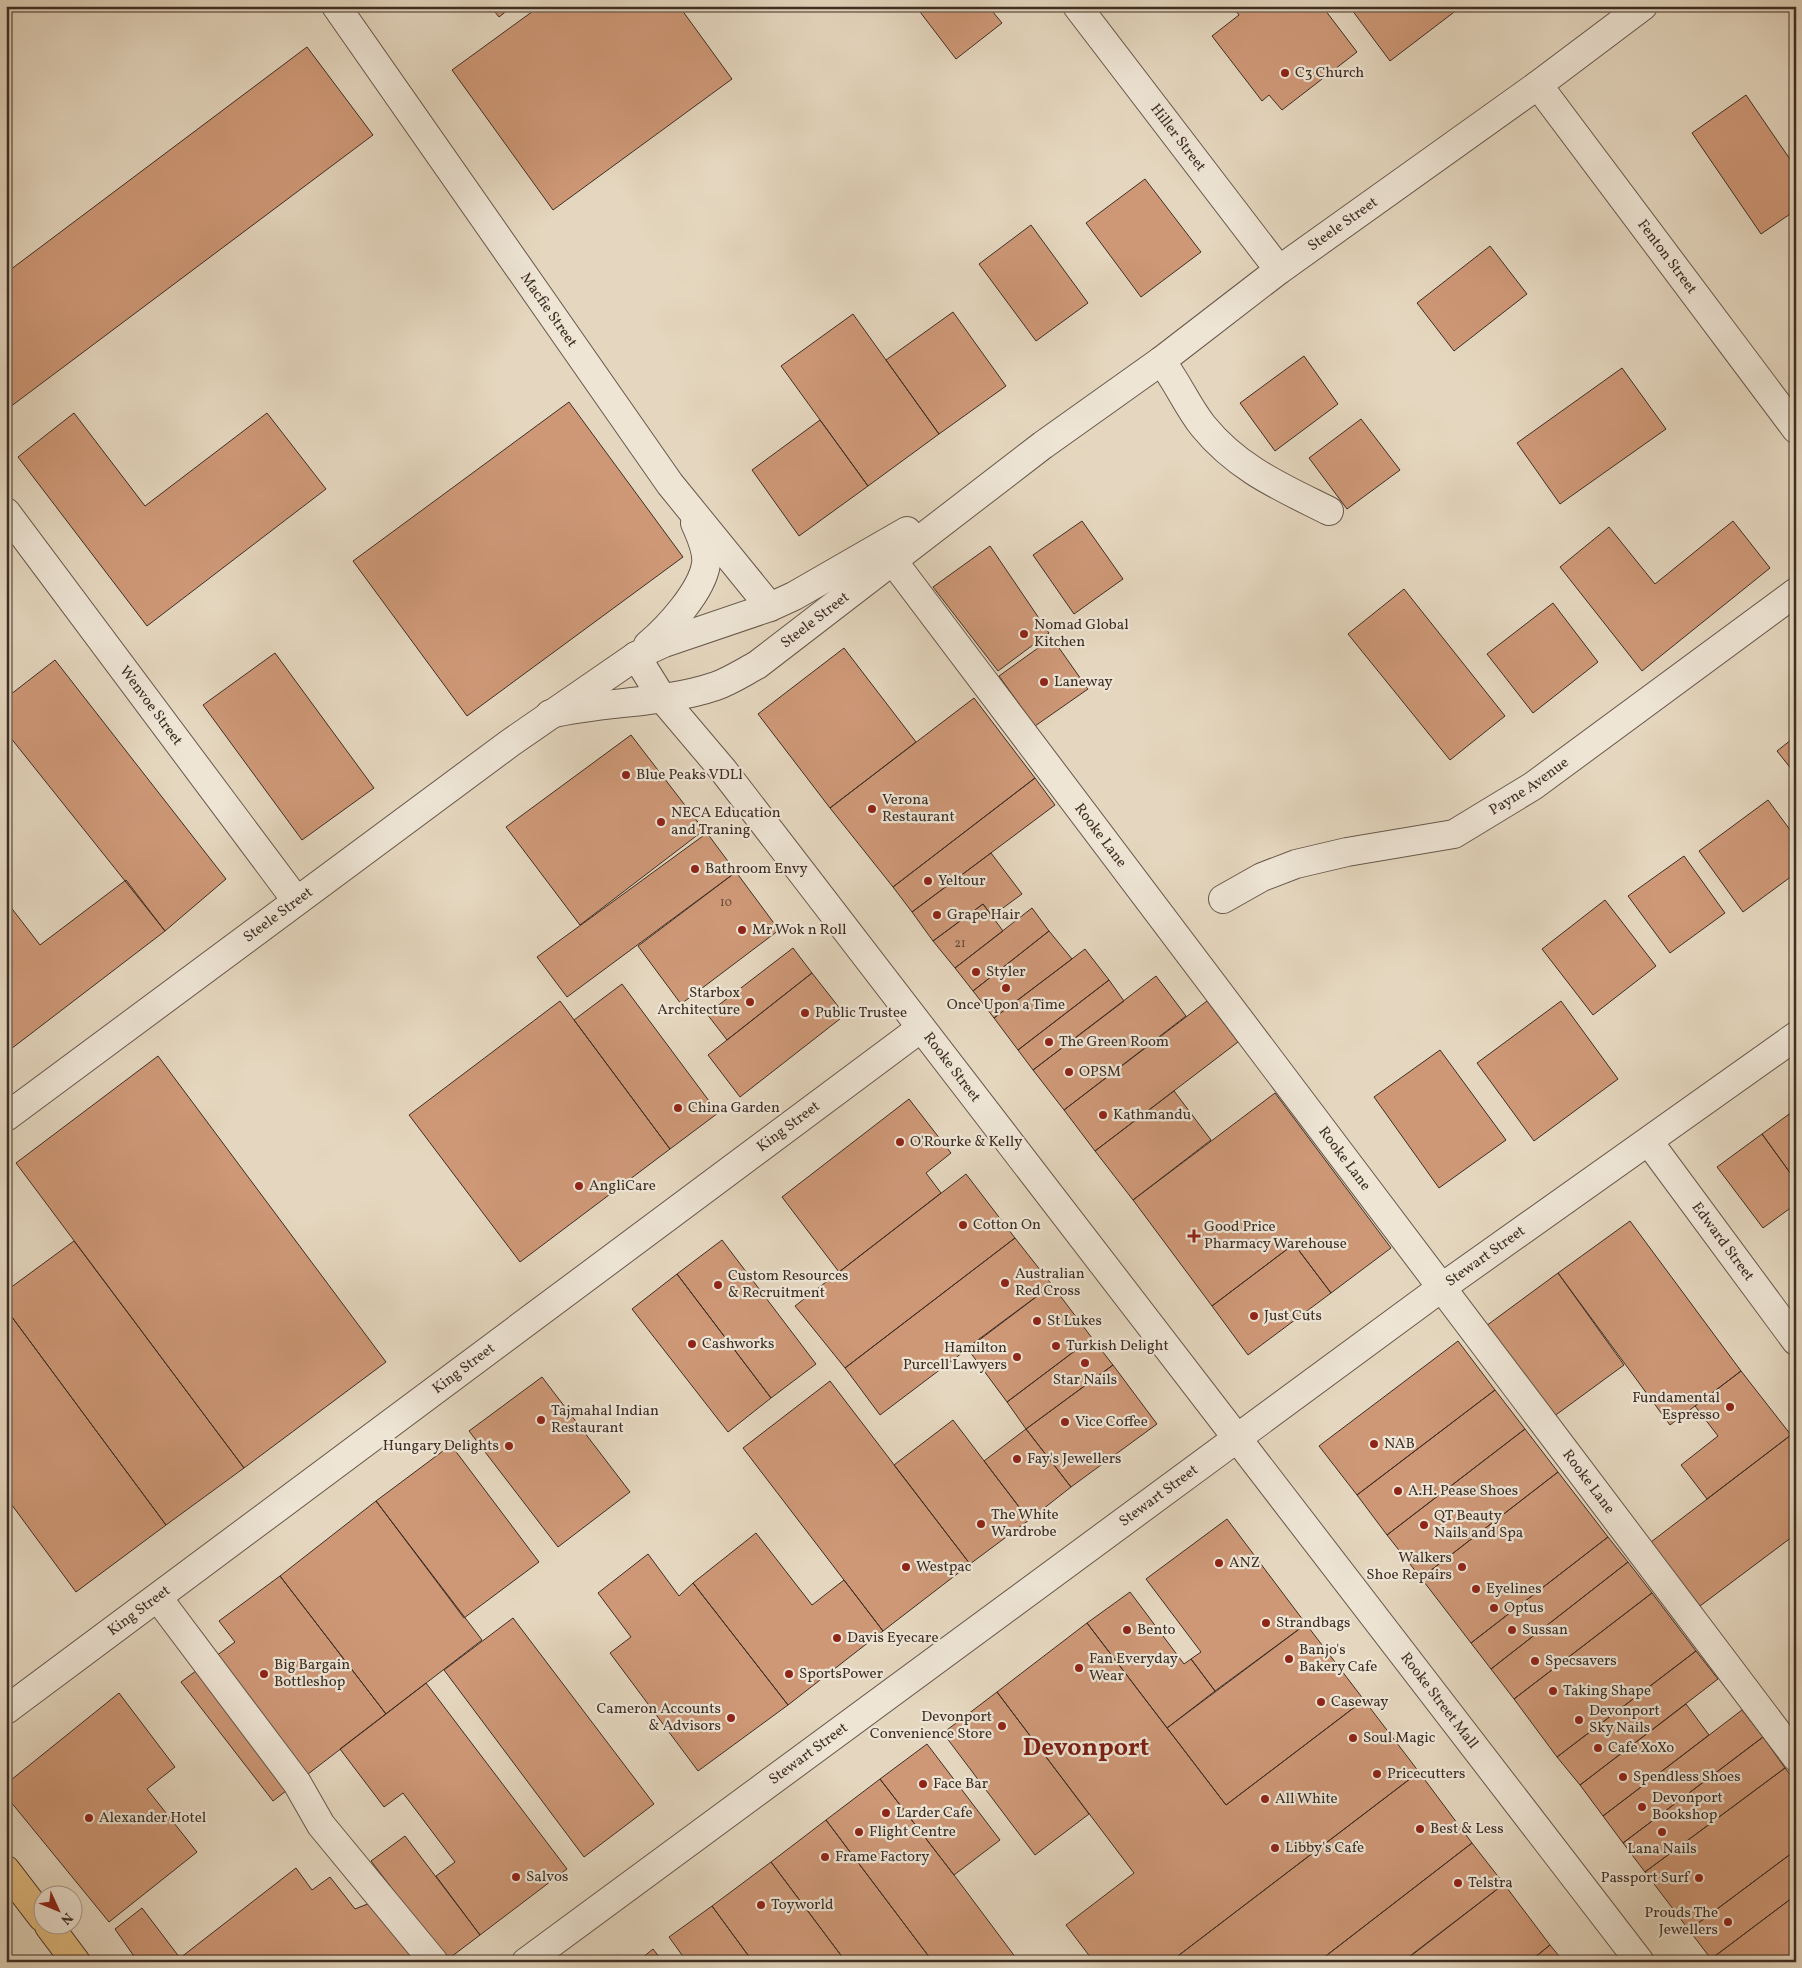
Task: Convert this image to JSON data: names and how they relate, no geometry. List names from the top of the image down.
{
  "streets": {
    "street": [
      "Hiller Street",
      "Steele Street",
      "Fenton Street",
      "Macfie Street",
      "Wenvoe Street",
      "Payne Avenue",
      "Rooke Lane",
      "Rooke Street",
      "King Street",
      "Edward Street",
      "Stewart Street",
      "Rooke Street Mall"
    ]
  },
  "crossings": [
    ["Hiller Street", "Steele Street"],
    ["Steele Street", "Fenton Street"],
    ["Steele Street", "Macfie Street"],
    ["Steele Street", "Wenvoe Street"],
    ["Steele Street", "Rooke Lane"],
    ["Steele Street", "Rooke Street"],
    ["Rooke Lane", "Stewart Street"],
    ["Rooke Street", "King Street"],
    ["Rooke Street", "Stewart Street"],
    ["Rooke Street", "Rooke Street Mall"],
    ["Edward Street", "Stewart Street"],
    ["Stewart Street", "Rooke Street Mall"]
  ],
  "districts": ["Devonport"],
  "places": {
    "other": [
      "C3 Church",
      "Nomad Global Kitchen",
      "Laneway",
      "Blue Peaks VDLl",
      "Verona Restaurant",
      "NECA Education and Traning",
      "Bathroom Envy",
      "Yeltour",
      "Grape Hair",
      "Mr Wok n Roll",
      "Styler",
      "Once Upon a Time",
      "Starbox Architecture",
      "Public Trustee",
      "The Green Room",
      "OPSM",
      "China Garden",
      "Kathmandu",
      "O'Rourke & Kelly",
      "AngliCare",
      "Cotton On",
      "Australian Red Cross",
      "Custom Resources & Recruitment",
      "Just Cuts",
      "St Lukes",
      "Cashworks",
      "Turkish Delight",
      "Hamilton Purcell Lawyers",
      "Star Nails",
      "Fundamental Espresso",
      "Tajmahal Indian Restaurant",
      "Vice Coffee",
      "NAB",
      "Hungary Delights",
      "Fay's Jewellers",
      "A.H. Pease Shoes",
      "The White Wardrobe",
      "QT Beauty Nails and Spa",
      "ANZ",
      "Westpac",
      "Walkers Shoe Repairs",
      "Eyelines",
      "Optus",
      "Strandbags",
      "Bento",
      "Sussan",
      "Davis Eyecare",
      "Banjo's Bakery Cafe",
      "Specsavers",
      "Fan Everyday Wear",
      "Big Bargain Bottleshop",
      "SportsPower",
      "Taking Shape",
      "Caseway",
      "Cameron Accounts & Advisors",
      "Devonport Sky Nails",
      "Devonport Convenience Store",
      "Soul Magic",
      "Cafe XoXo",
      "Pricecutters",
      "Spendless Shoes",
      "Face Bar",
      "All White",
      "Devonport Bookshop",
      "Larder Cafe",
      "Alexander Hotel",
      "Best & Less",
      "Flight Centre",
      "Lana Nails",
      "Libby's Cafe",
      "Frame Factory",
      "Salvos",
      "Passport Surf",
      "Telstra",
      "Toyworld",
      "Prouds The Jewellers"
    ],
    "health": ["Good Price Pharmacy Warehouse"]
  },
  "house_numbers": ["10", "21"],
  "north": "bottom right"
}
